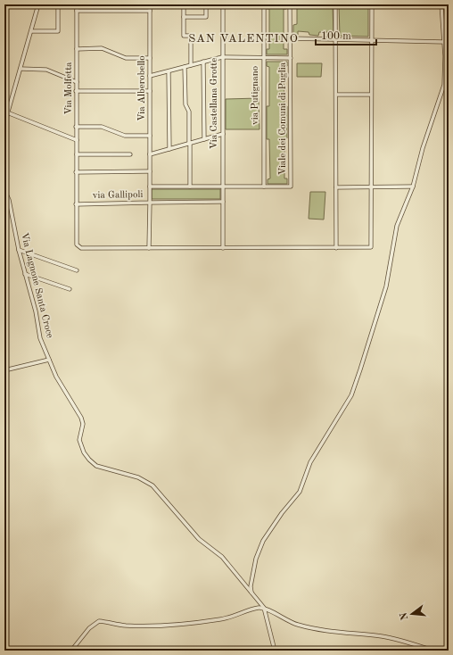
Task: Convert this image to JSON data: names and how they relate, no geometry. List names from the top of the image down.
{
  "streets": {
    "street": [
      "Via Molfetta",
      "Via Alberobello",
      "via Putignano",
      "Via Castellana Grotte",
      "Viale dei Comuni di Puglia",
      "via Gallipoli",
      "Via Lagnone Santa Croce"
    ]
  },
  "crossings": [
    ["Via Alberobello", "via Gallipoli"],
    ["via Putignano", "Viale dei Comuni di Puglia"],
    ["Via Castellana Grotte", "Viale dei Comuni di Puglia"],
    ["Viale dei Comuni di Puglia", "via Gallipoli"]
  ],
  "districts": ["SAN VALENTINO"],
  "scale_bar": "100 m",
  "north": "left"
}
